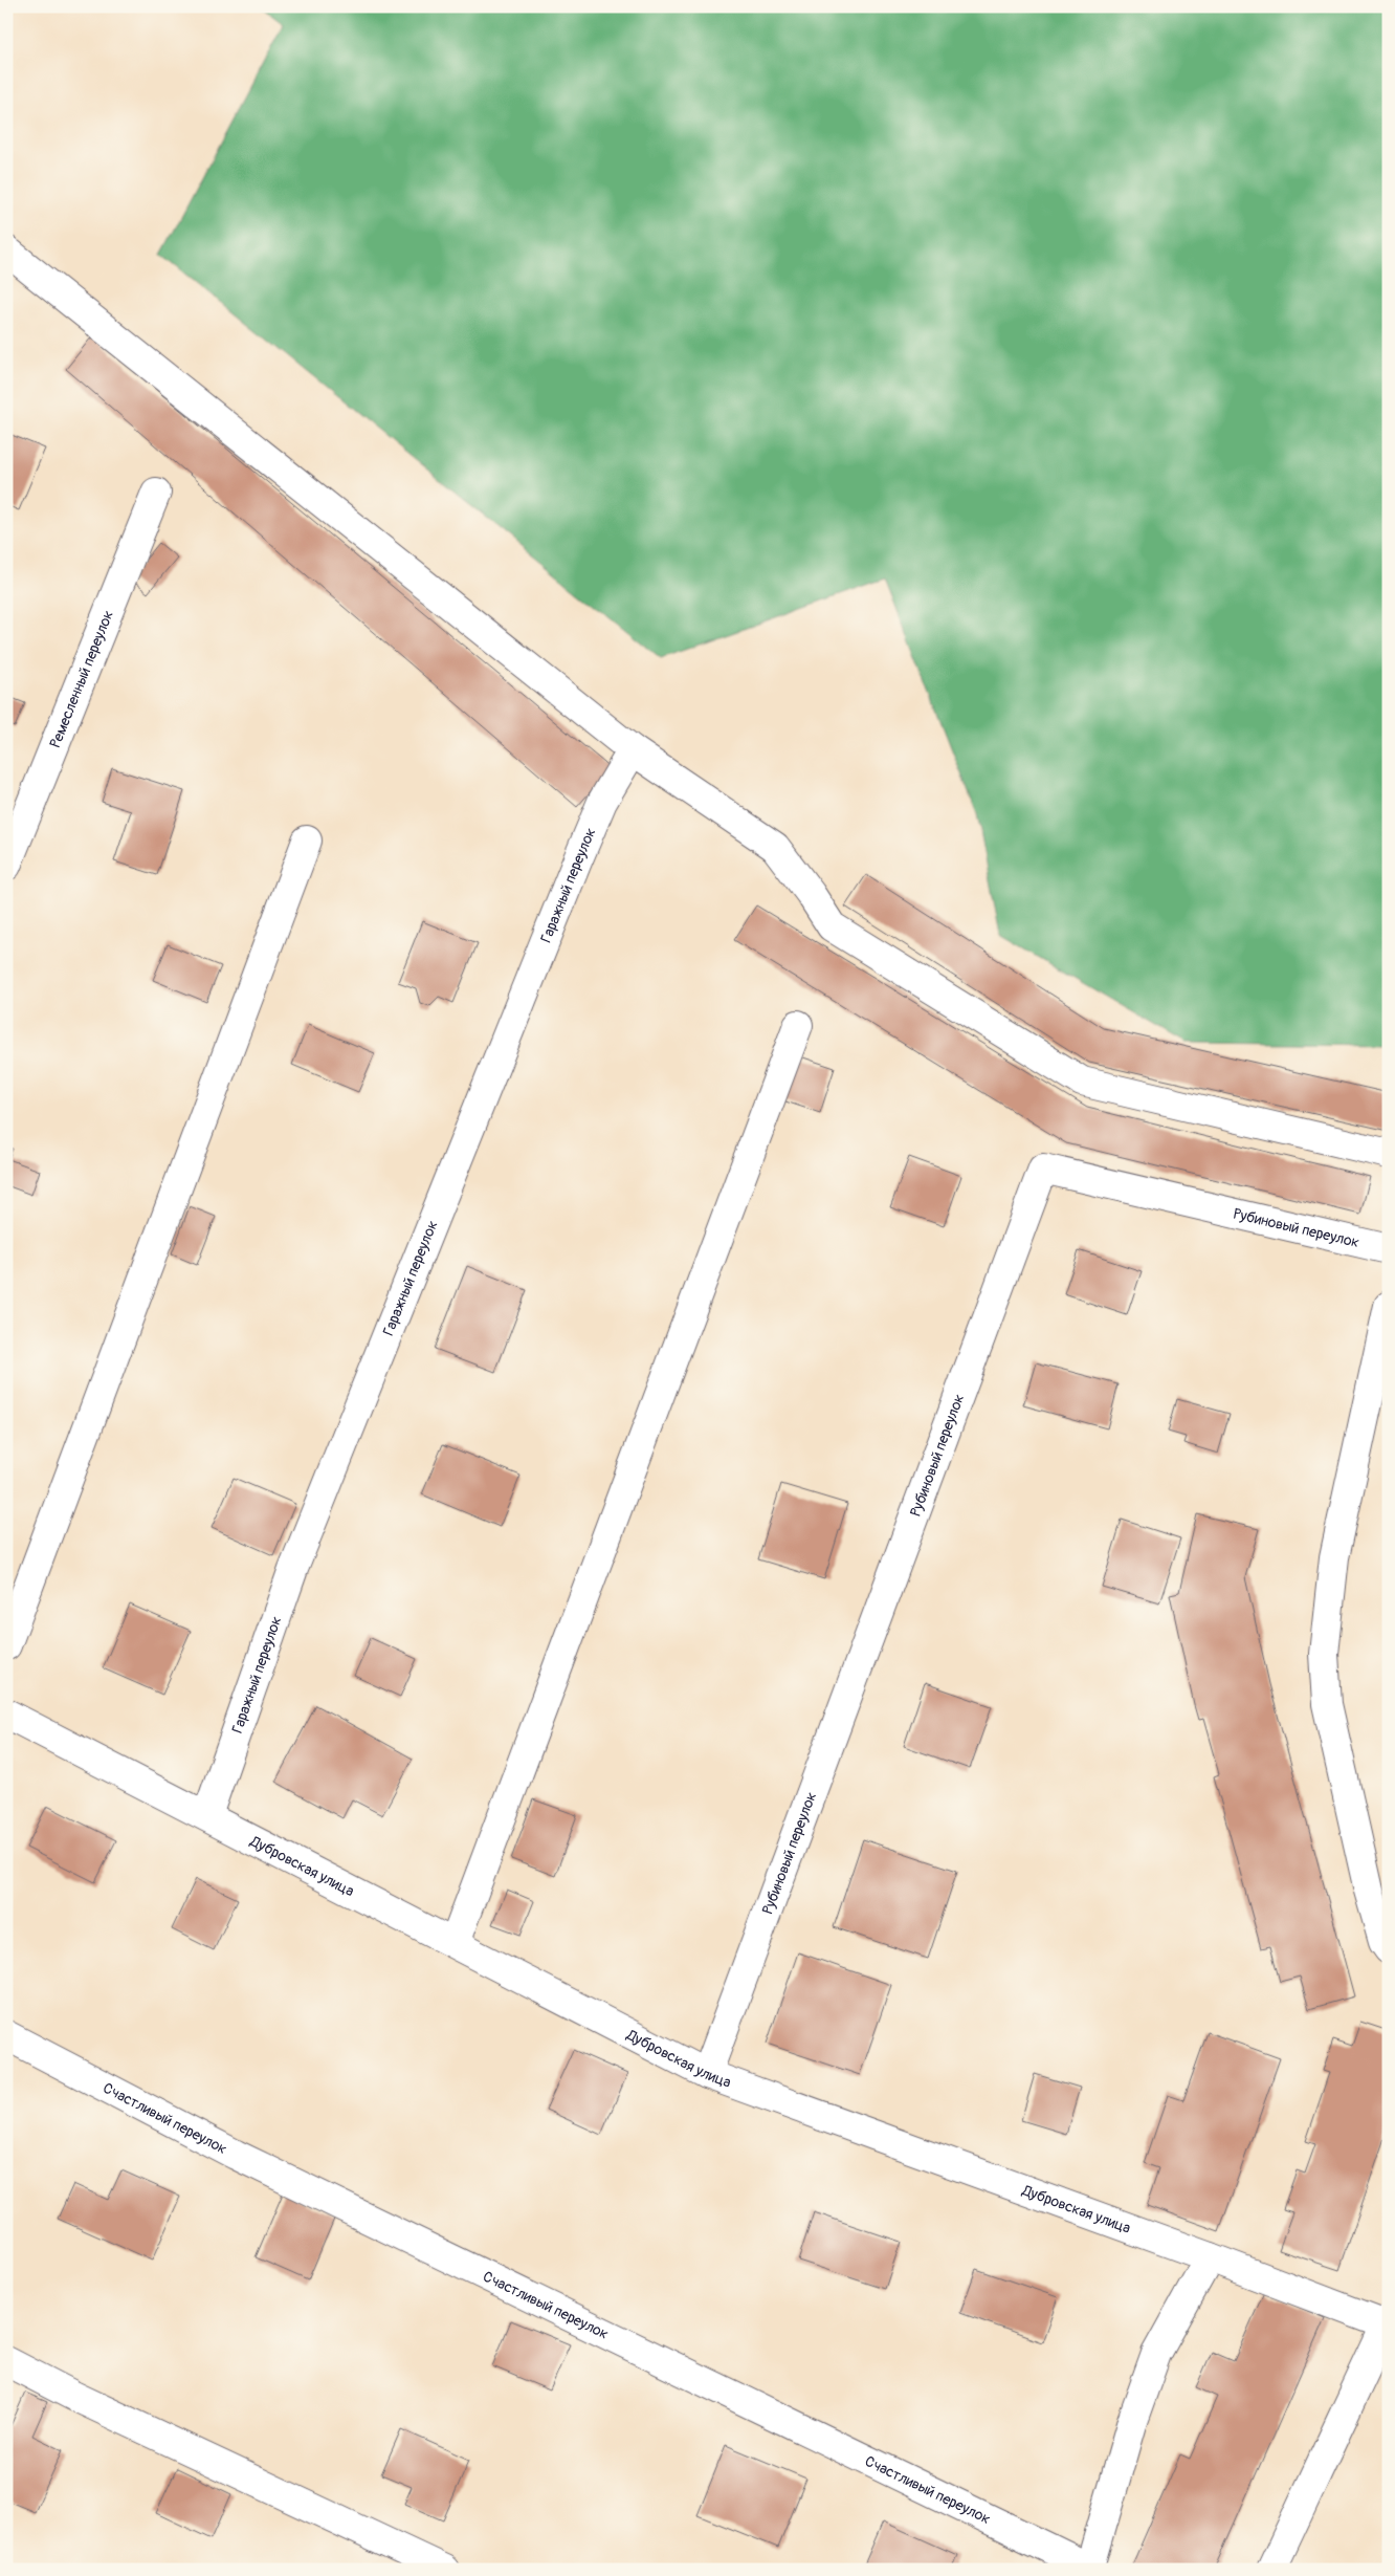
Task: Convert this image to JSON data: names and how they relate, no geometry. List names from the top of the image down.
{
  "streets": {
    "street": [
      "Ремесленный переулок",
      "Гаражный переулок",
      "Рубиновый переулок",
      "Дубровская улица",
      "Счастливый переулок"
    ]
  },
  "crossings": [
    ["Гаражный переулок", "Дубровская улица"],
    ["Рубиновый переулок", "Дубровская улица"]
  ]
}
